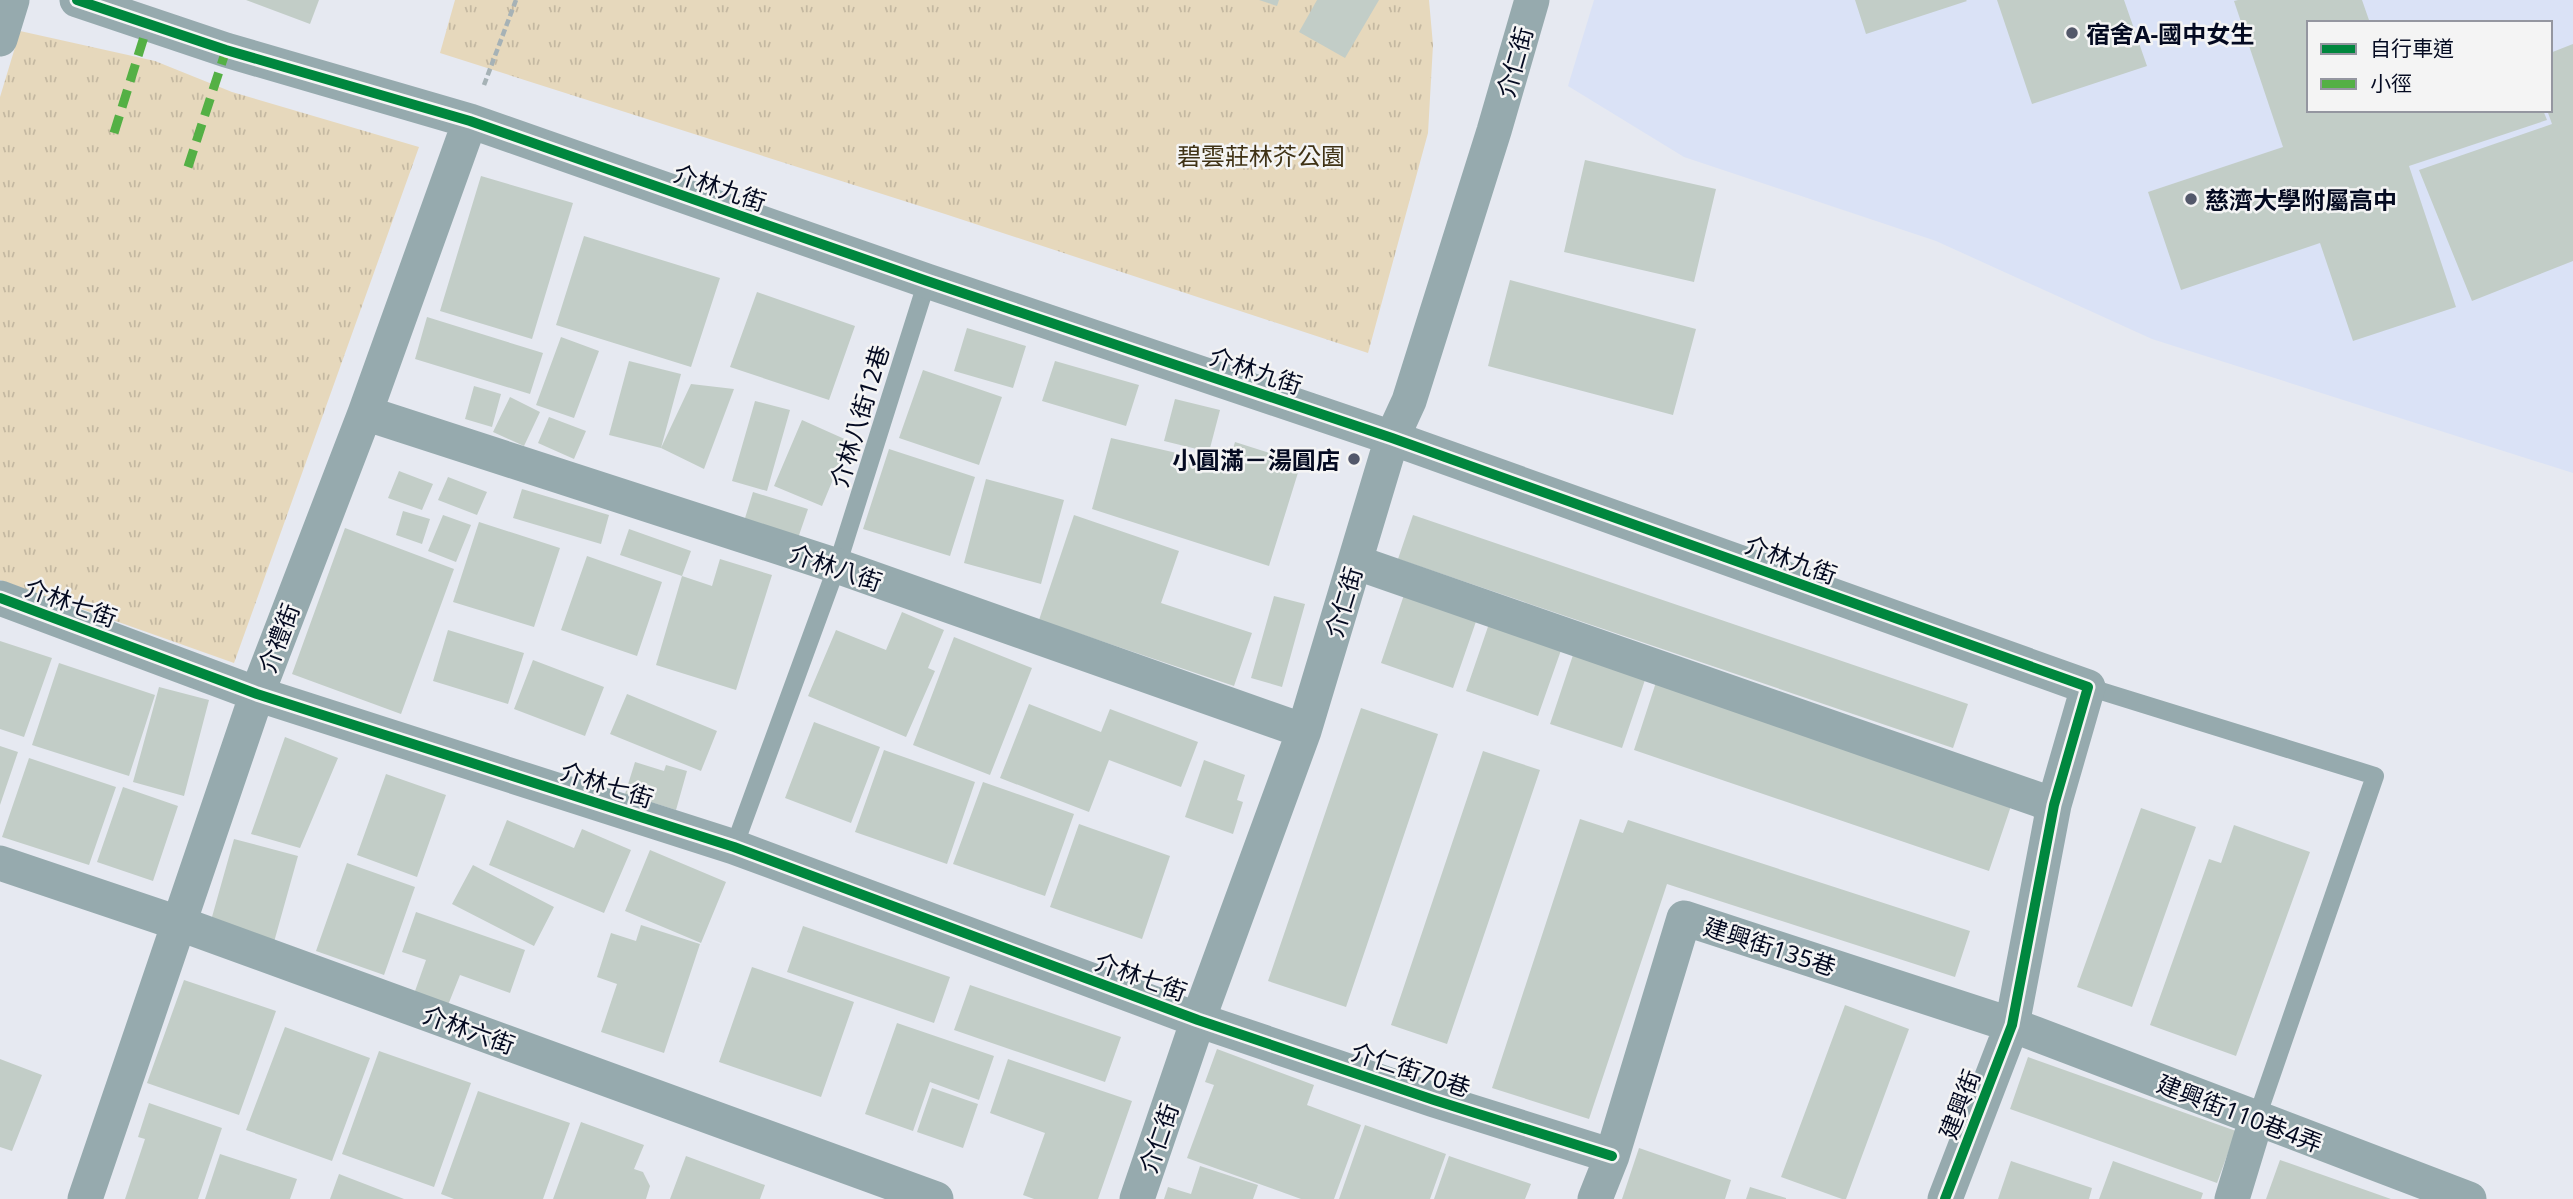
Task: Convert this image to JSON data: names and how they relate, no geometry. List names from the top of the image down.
{
  "streets": {
    "street": [
      "介仁街",
      "介林九街",
      "介林八街",
      "介林七街",
      "介禮街",
      "建興街135巷",
      "介林六街",
      "介仁街70巷",
      "建興街",
      "建興街110巷4弄"
    ],
    "lane": ["介林八街12巷"]
  },
  "crossings": [
    ["介仁街", "介林九街"],
    ["介仁街", "介林八街"],
    ["介仁街", "介林七街"],
    ["介仁街", "介仁街70巷"],
    ["介林九街", "介林八街12巷"],
    ["介林九街", "介禮街"],
    ["介林八街12巷", "介林八街"],
    ["介林八街12巷", "介林七街"],
    ["介林八街", "介禮街"],
    ["介林七街", "介禮街"],
    ["介林七街", "介仁街70巷"],
    ["介禮街", "介林六街"],
    ["建興街135巷", "介仁街70巷"],
    ["建興街135巷", "建興街"],
    ["建興街135巷", "建興街110巷4弄"],
    ["建興街", "建興街110巷4弄"]
  ],
  "parks": ["碧雲莊林芥公園"],
  "places": ["宿舍A-國中女生", "慈濟大學附屬高中", "小圓滿－湯圓店"],
  "legend": ["自行車道", "小徑"]
}
